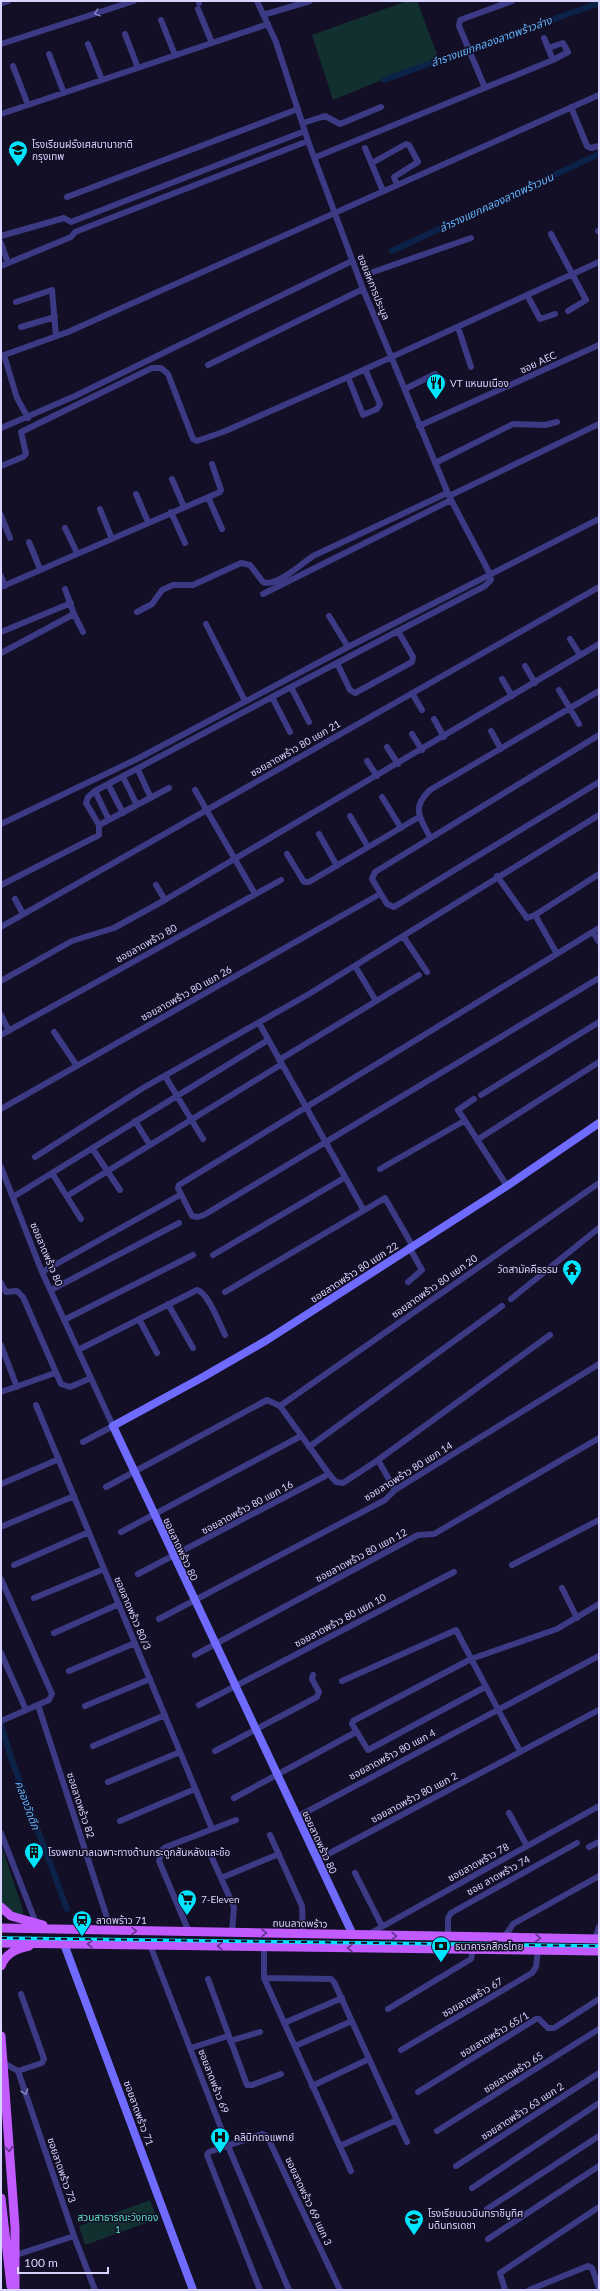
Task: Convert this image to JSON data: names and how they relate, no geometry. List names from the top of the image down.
{
  "streets": {
    "main road": ["ถนนลาดพร้าว"],
    "street": [
      "ซอยสหการประมูล",
      "ซอย AEC",
      "ซอยลาดพร้าว 80 แยก 21",
      "ซอยลาดพร้าว 80",
      "ซอยลาดพร้าว 80 แยก 26",
      "ซอยลาดพร้าว 80 แยก 22",
      "ซอยลาดพร้าว 80 แยก 20",
      "ซอยลาดพร้าว 80 แยก 14",
      "ซอยลาดพร้าว 80 แยก 16",
      "ซอยลาดพร้าว 80 แยก 12",
      "ซอยลาดพร้าว 80/3",
      "ซอยลาดพร้าว 80 แยก 10",
      "ซอยลาดพร้าว 80 แยก 4",
      "ซอยลาดพร้าว 80 แยก 2",
      "ซอยลาดพร้าว 82",
      "ซอยลาดพร้าว 78",
      "ซอย ลาดพร้าว 74",
      "ซอยลาดพร้าว 67",
      "ซอยลาดพร้าว 65/1",
      "ซอยลาดพร้าว 65",
      "ซอยลาดพร้าว 69",
      "ซอยลาดพร้าว 63 แยก 2",
      "ซอยลาดพร้าว 71",
      "ซอยลาดพร้าว 73",
      "ซอยลาดพร้าว 69 แยก 3"
    ]
  },
  "crossings": [
    ["ซอยสหการประมูล", "ซอย AEC"],
    ["ซอยลาดพร้าว 80", "ซอยลาดพร้าว 80 แยก 22"],
    ["ซอยลาดพร้าว 80", "ซอยลาดพร้าว 80 แยก 14"],
    ["ซอยลาดพร้าว 80", "ซอยลาดพร้าว 80 แยก 16"],
    ["ซอยลาดพร้าว 80", "ซอยลาดพร้าว 80 แยก 12"],
    ["ซอยลาดพร้าว 80", "ซอยลาดพร้าว 80 แยก 10"],
    ["ซอยลาดพร้าว 80", "ซอยลาดพร้าว 80 แยก 4"],
    ["ซอยลาดพร้าว 80", "ซอยลาดพร้าว 80 แยก 2"],
    ["ซอยลาดพร้าว 80", "ถนนลาดพร้าว"],
    ["ซอยลาดพร้าว 82", "ถนนลาดพร้าว"],
    ["ซอยลาดพร้าว 78", "ถนนลาดพร้าว"],
    ["ซอย ลาดพร้าว 74", "ถนนลาดพร้าว"],
    ["ซอยลาดพร้าว 69", "ซอยลาดพร้าว 69 แยก 3"]
  ],
  "one_way": ["ซอยลาดพร้าว 73"],
  "water": ["ลำรางแยกคลองลาดพร้าวล่าง", "ลำรางแยกคลองลาดพร้าวบน", "คลองวัดตึก"],
  "parks": ["สวนสาธารณะวังทอง 1"],
  "places": {
    "school or university": ["โรงเรียนฝรั่งเศสนานาชาติ กรุงเทพ", "โรงเรียนนวมินทราชินูทิศ บดินทรเดชา"],
    "restaurant": ["VT แหนมเนือง"],
    "temple": ["วัดสามัคคีธรรม"],
    "building": ["โรงพยาบาลเฉพาะทางด้านกระดูกสันหลังและข้อ"],
    "supermarket": ["7-Eleven"],
    "station": ["ลาดพร้าว 71"],
    "bank": ["ธนาคารกสิกรไทย"],
    "hospital": ["คลินิกตจแพทย์"]
  },
  "scale_bar": "100 m"
}
